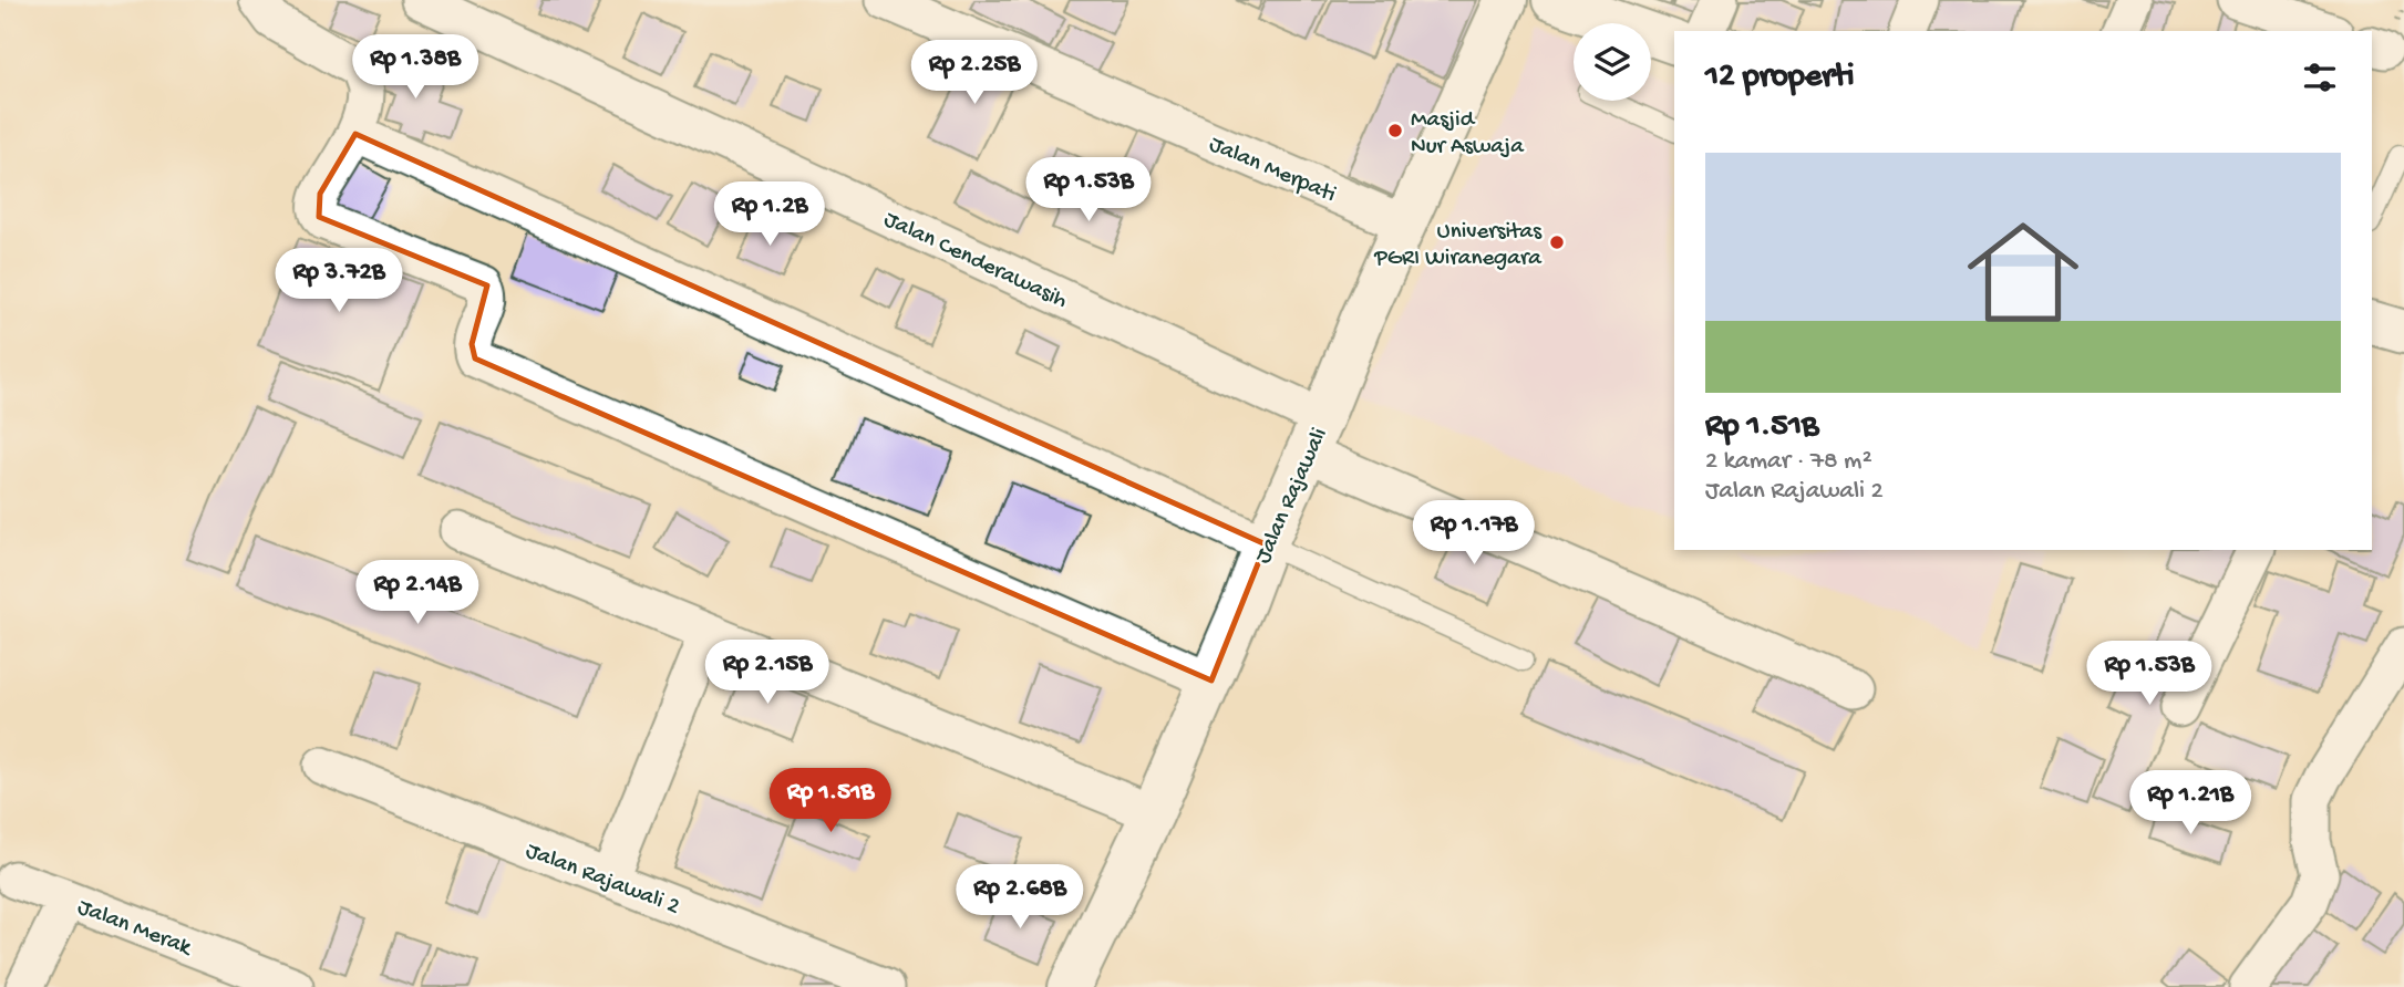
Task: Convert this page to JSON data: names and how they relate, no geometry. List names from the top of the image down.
{
  "streets": {
    "street": [
      "Jalan Merpati",
      "Jalan Cenderawasih",
      "Jalan Rajawali",
      "Jalan Rajawali 2",
      "Jalan Merak"
    ]
  },
  "crossings": [
    ["Jalan Merpati", "Jalan Rajawali"],
    ["Jalan Cenderawasih", "Jalan Rajawali"]
  ],
  "places": ["Masjid Nur Aswaja", "Universitas PGRI Wiranegara"],
  "page": {
    "heading": "12 properti",
    "price": [
      "Rp 1.38B",
      "Rp 2.25B",
      "Rp 1.53B",
      "Rp 1.2B",
      "Rp 3.72B",
      "Rp 1.17B",
      "Rp 2.14B",
      "Rp 2.15B",
      "Rp 1.53B",
      "Rp 1.51B",
      "Rp 1.21B",
      "Rp 2.68B"
    ],
    "list": [
      {
        "name": "Rp 1.51B",
        "note": "2 kamar · 78 m² · Jalan Rajawali 2"
      }
    ]
  }
}
